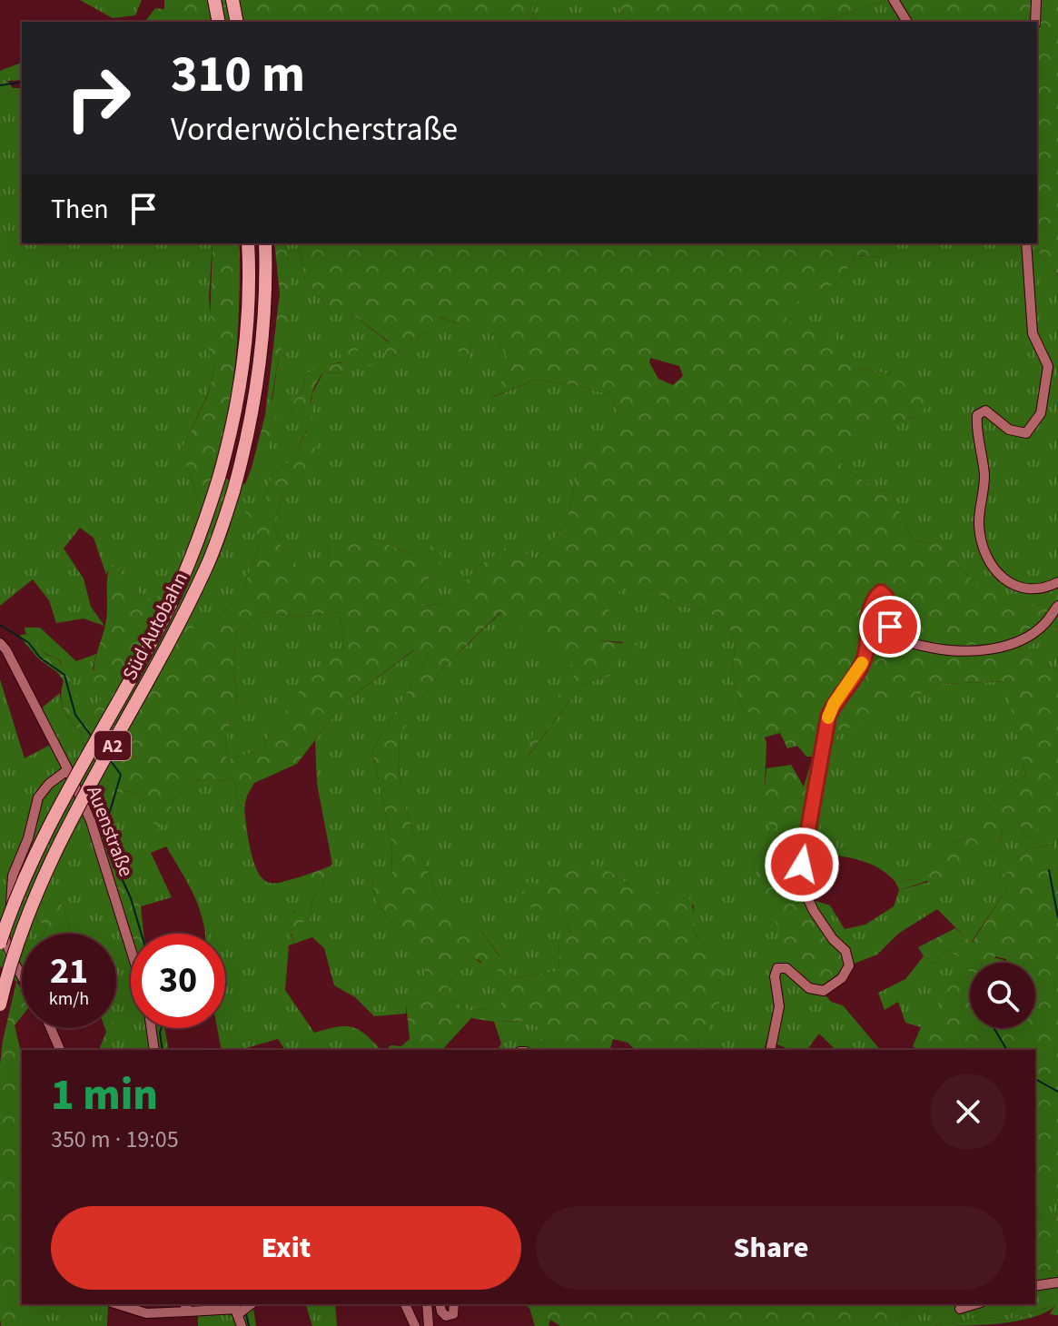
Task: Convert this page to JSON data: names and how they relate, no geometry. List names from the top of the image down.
{
  "streets": {
    "highway": ["Süd Autobahn", "A2"],
    "street": ["Auenstraße"]
  },
  "page": {
    "turn": ["310 m", "Vorderwölcherstraße"],
    "then": "Then",
    "speed": "21 km/h",
    "limit": "30",
    "heading": ["1 min", "350 m · 19:05"],
    "buttons": ["Exit", "Share"]
  }
}
